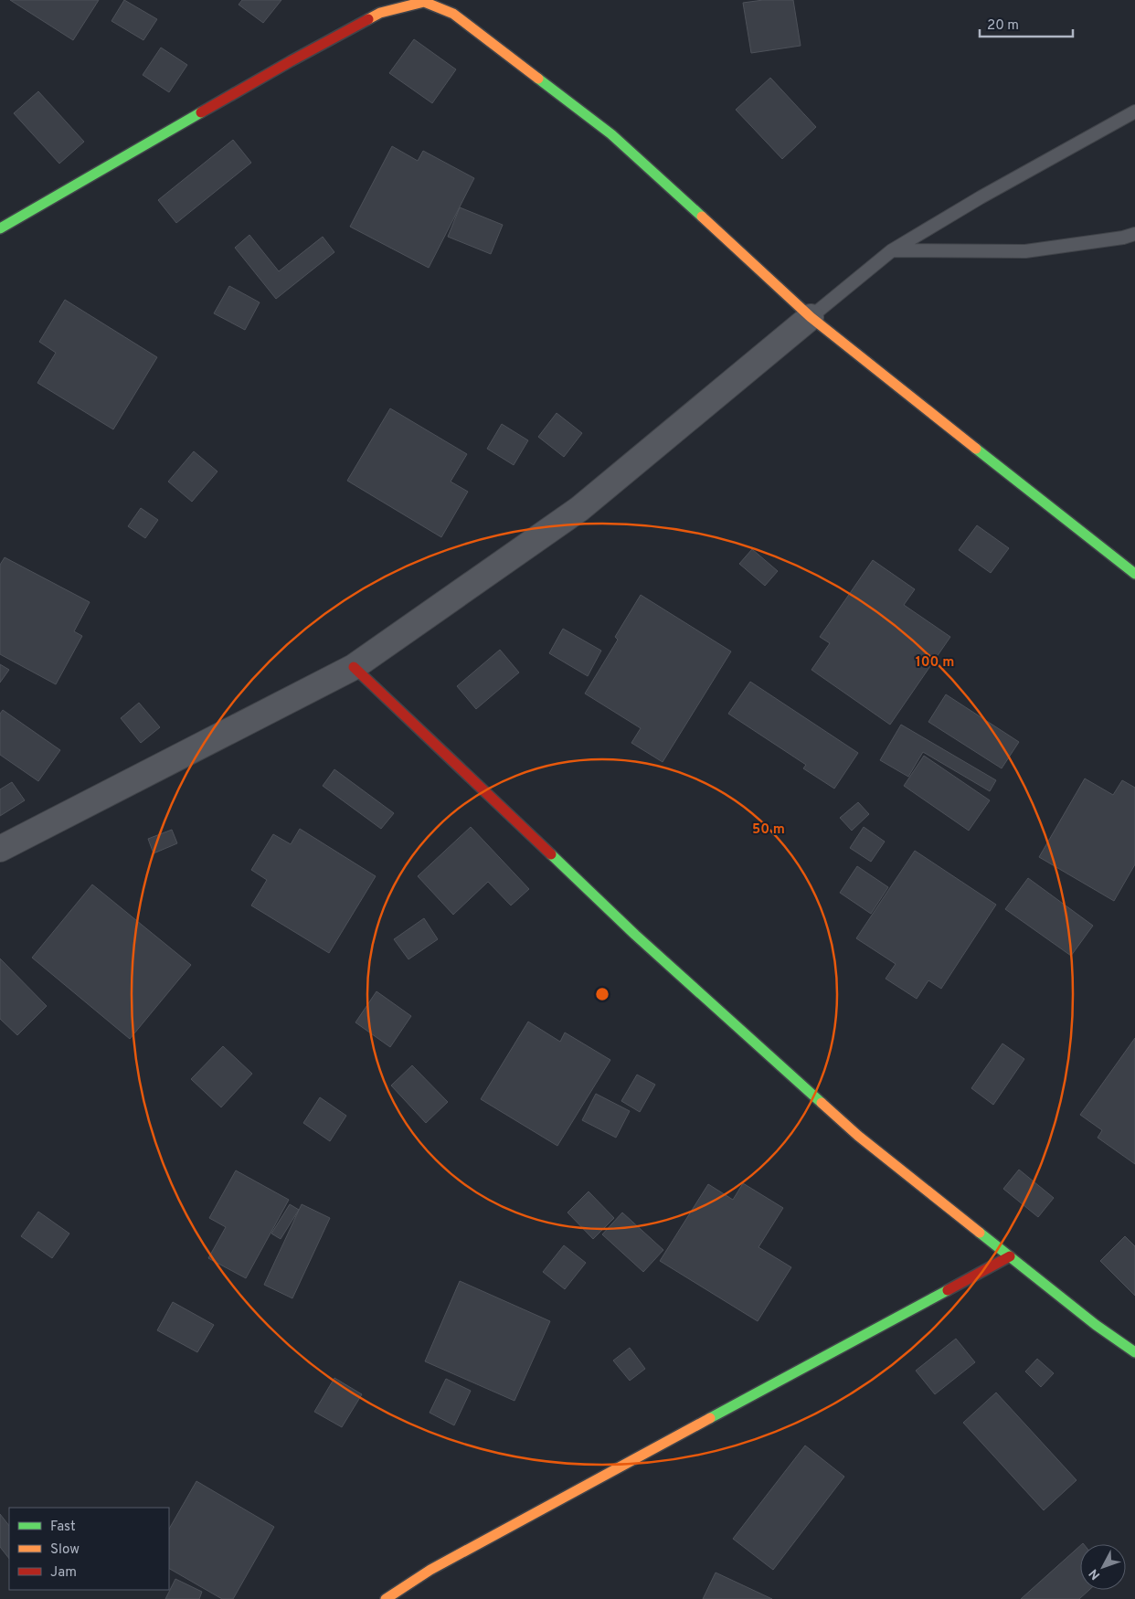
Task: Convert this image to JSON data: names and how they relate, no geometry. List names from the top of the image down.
{
  "legend": ["Fast", "Slow", "Jam"],
  "scale_bar": "20 m",
  "north": "bottom left",
  "rings": ["100 m", "50 m"]
}
